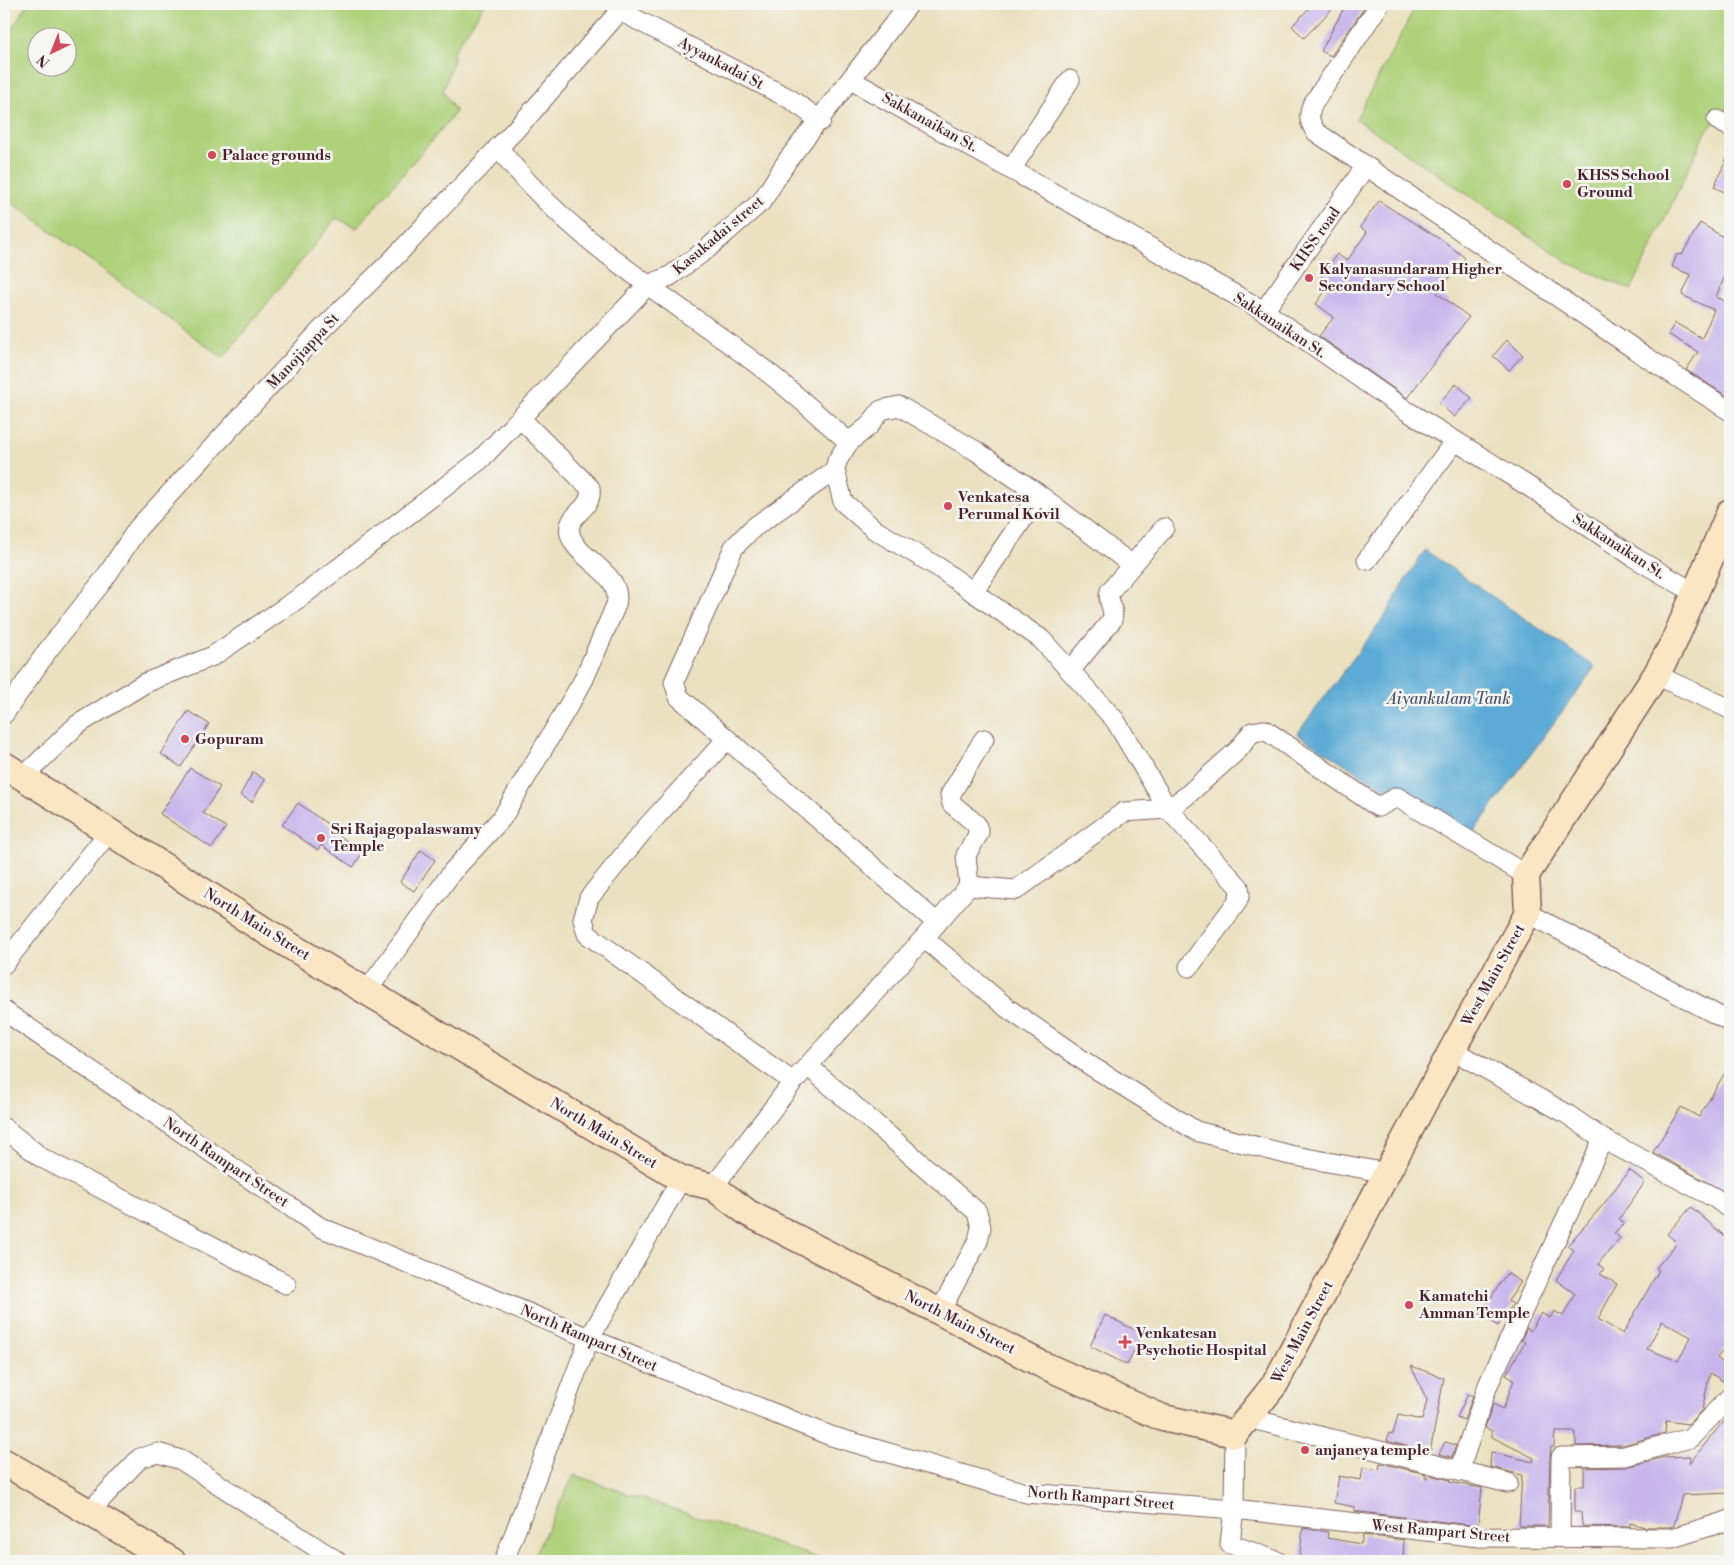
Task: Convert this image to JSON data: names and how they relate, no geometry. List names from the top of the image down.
{
  "streets": {
    "street": [
      "Ayyankadai St",
      "Sakkanaikan St.",
      "Kasukadai street",
      "KHSS road",
      "Manojiappa St",
      "North Main Street",
      "West Main Street",
      "North Rampart Street",
      "West Rampart Street"
    ]
  },
  "crossings": [
    ["Ayyankadai St", "Kasukadai street"],
    ["Ayyankadai St", "Manojiappa St"],
    ["Sakkanaikan St.", "Kasukadai street"],
    ["Sakkanaikan St.", "KHSS road"],
    ["Kasukadai street", "North Main Street"],
    ["North Main Street", "West Main Street"],
    ["North Rampart Street", "West Rampart Street"]
  ],
  "water": ["Aiyankulam Tank"],
  "places": {
    "other": [
      "Palace grounds",
      "KHSS School Ground",
      "Kalyanasundaram Higher Secondary School",
      "Venkatesa Perumal Kovil",
      "Gopuram",
      "Sri Rajagopalaswamy Temple",
      "Kamatchi Amman Temple",
      "anjaneya temple"
    ],
    "health": ["Venkatesan Psychotic Hospital"]
  },
  "north": "bottom left"
}
